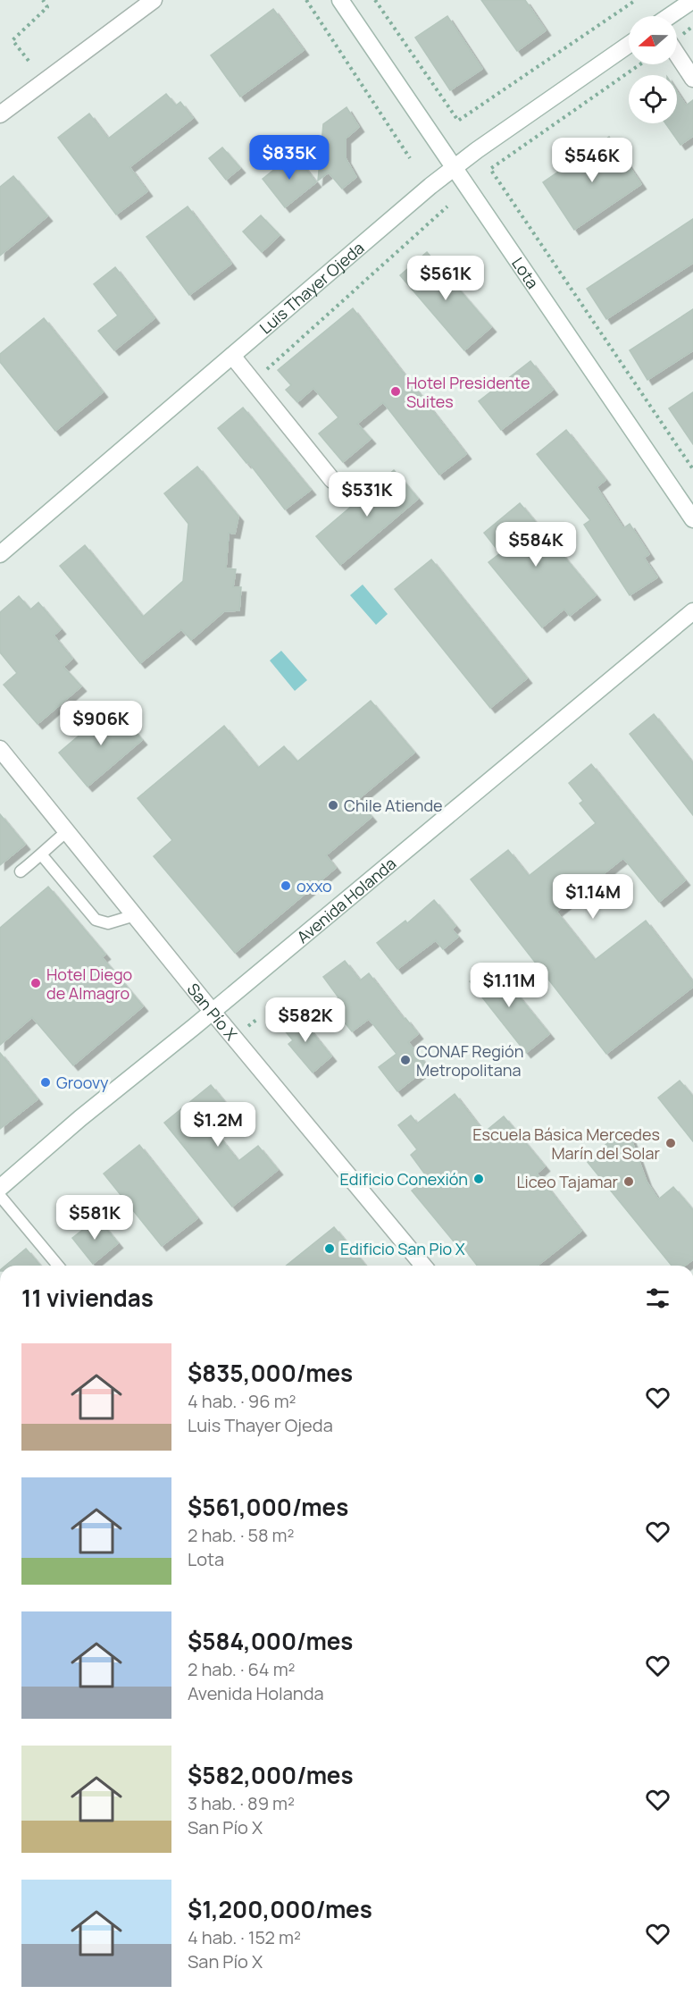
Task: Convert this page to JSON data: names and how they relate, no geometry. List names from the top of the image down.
{
  "streets": {
    "street": [
      "Lota",
      "Luis Thayer Ojeda",
      "Avenida Holanda",
      "San Pío X"
    ]
  },
  "crossings": [
    ["Lota", "Luis Thayer Ojeda"],
    ["Avenida Holanda", "San Pío X"]
  ],
  "places": [
    "Hotel Presidente Suites",
    "Chile Atiende",
    "oxxo",
    "Hotel Diego de Almagro",
    "CONAF Región Metropolitana",
    "Groovy",
    "Escuela Básica Mercedes Marín del Solar",
    "Edificio Conexión",
    "Liceo Tajamar",
    "Edificio San Pio X"
  ],
  "north": "left",
  "page": {
    "price": [
      "$835K",
      "$546K",
      "$561K",
      "$531K",
      "$584K",
      "$906K",
      "$1.14M",
      "$1.11M",
      "$582K",
      "$1.2M",
      "$581K"
    ],
    "heading": "11 viviendas",
    "list": [
      {
        "name": "$835,000/mes",
        "note": "4 hab. · 96 m² · Luis Thayer Ojeda"
      },
      {
        "name": "$561,000/mes",
        "note": "2 hab. · 58 m² · Lota"
      },
      {
        "name": "$584,000/mes",
        "note": "2 hab. · 64 m² · Avenida Holanda"
      },
      {
        "name": "$582,000/mes",
        "note": "3 hab. · 89 m² · San Pío X"
      },
      {
        "name": "$1,200,000/mes",
        "note": "4 hab. · 152 m² · San Pío X"
      }
    ]
  }
}
